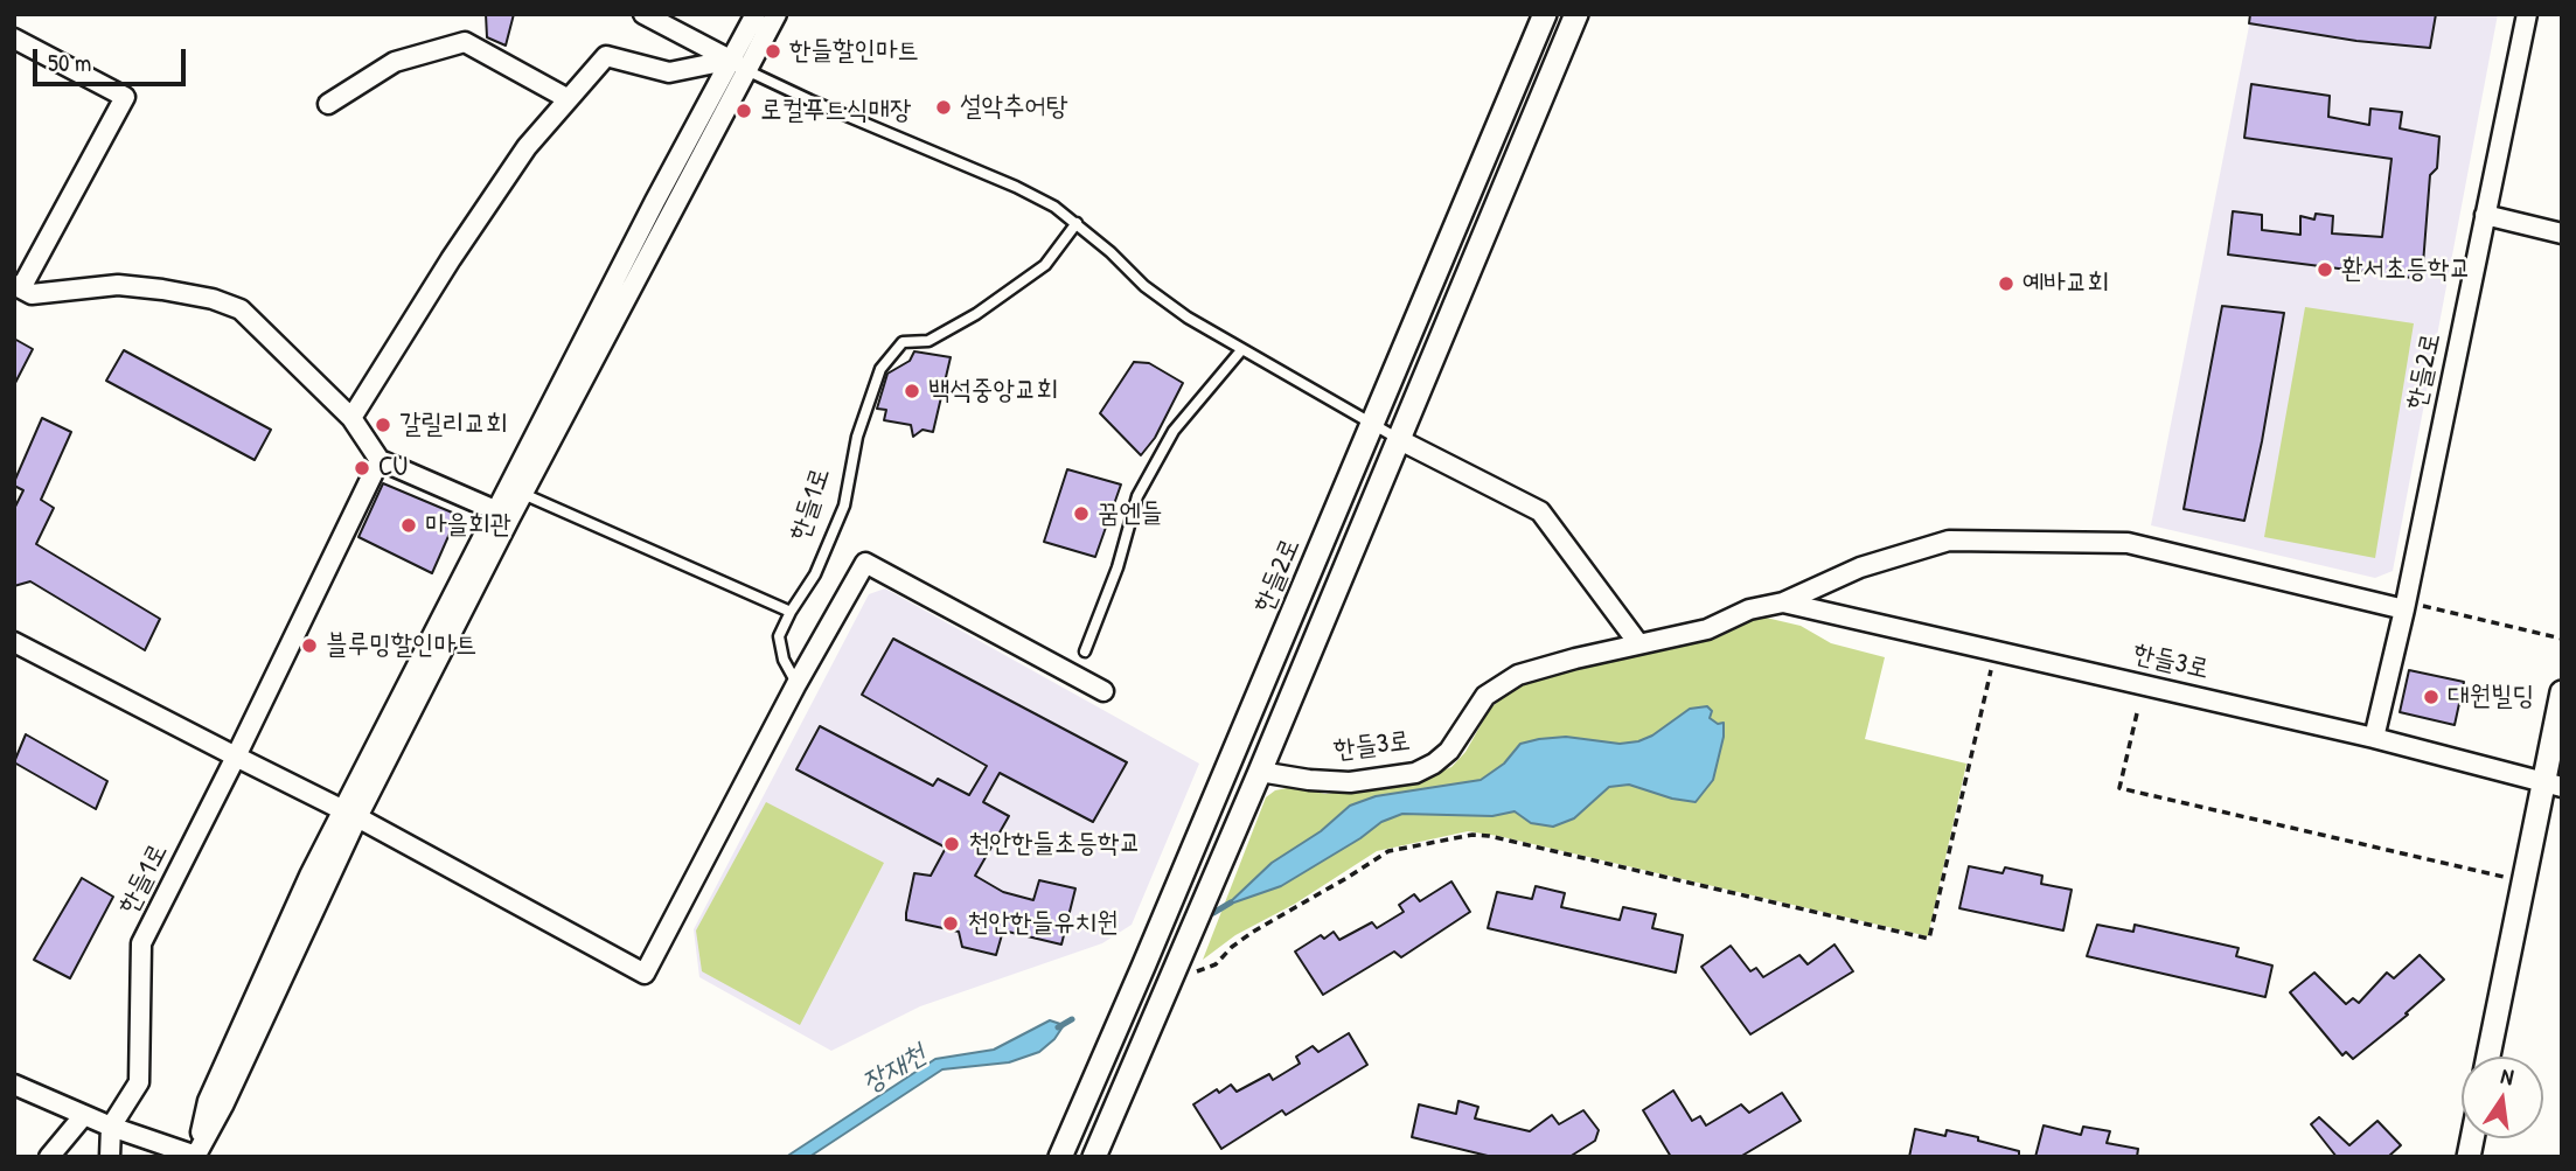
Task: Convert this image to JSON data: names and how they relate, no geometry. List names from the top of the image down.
{
  "streets": {
    "street": ["한들2로", "한들1로", "한들3로"]
  },
  "crossings": [
    ["한들2로", "한들3로"]
  ],
  "water": ["장재천"],
  "places": [
    "한들할인마트",
    "설악추어탕",
    "로컬푸트식매장",
    "환서초등학교",
    "예바교회",
    "백석중앙교회",
    "갈릴리교회",
    "CU",
    "꿈엔들",
    "마을회관",
    "블루밍할인마트",
    "대원빌딩",
    "천안한들초등학교",
    "천안한들유치원"
  ],
  "scale_bar": "50 m",
  "north": "top"
}
